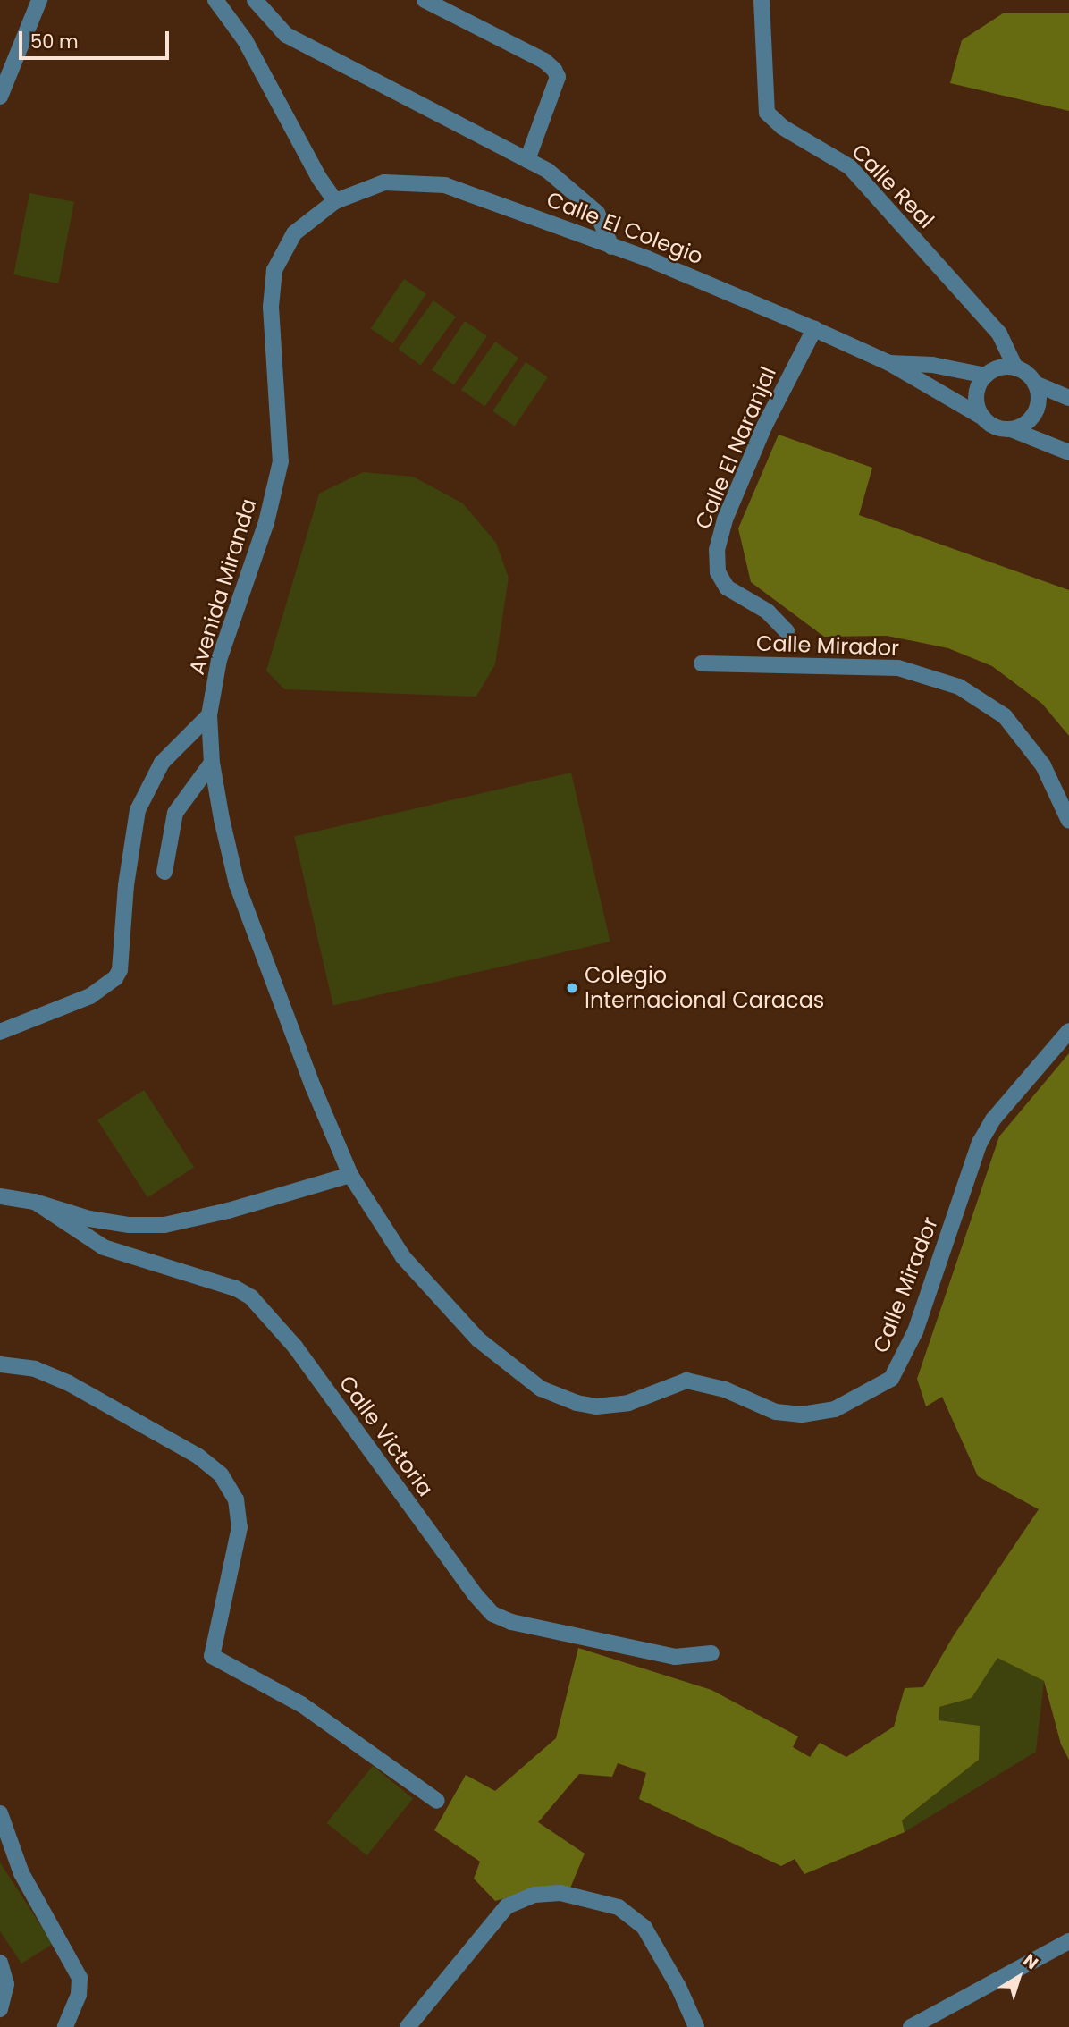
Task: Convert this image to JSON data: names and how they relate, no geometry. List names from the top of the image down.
{
  "streets": {
    "street": [
      "Calle Real",
      "Calle El Colegio",
      "Calle El Naranjal",
      "Avenida Miranda",
      "Calle Mirador",
      "Calle Victoria"
    ]
  },
  "crossings": [
    ["Calle Real", "Calle El Colegio"],
    ["Calle El Colegio", "Calle El Naranjal"],
    ["Calle El Colegio", "Avenida Miranda"],
    ["Avenida Miranda", "Calle Mirador"]
  ],
  "places": ["Colegio Internacional Caracas"],
  "scale_bar": "50 m",
  "north": "top right"
}
